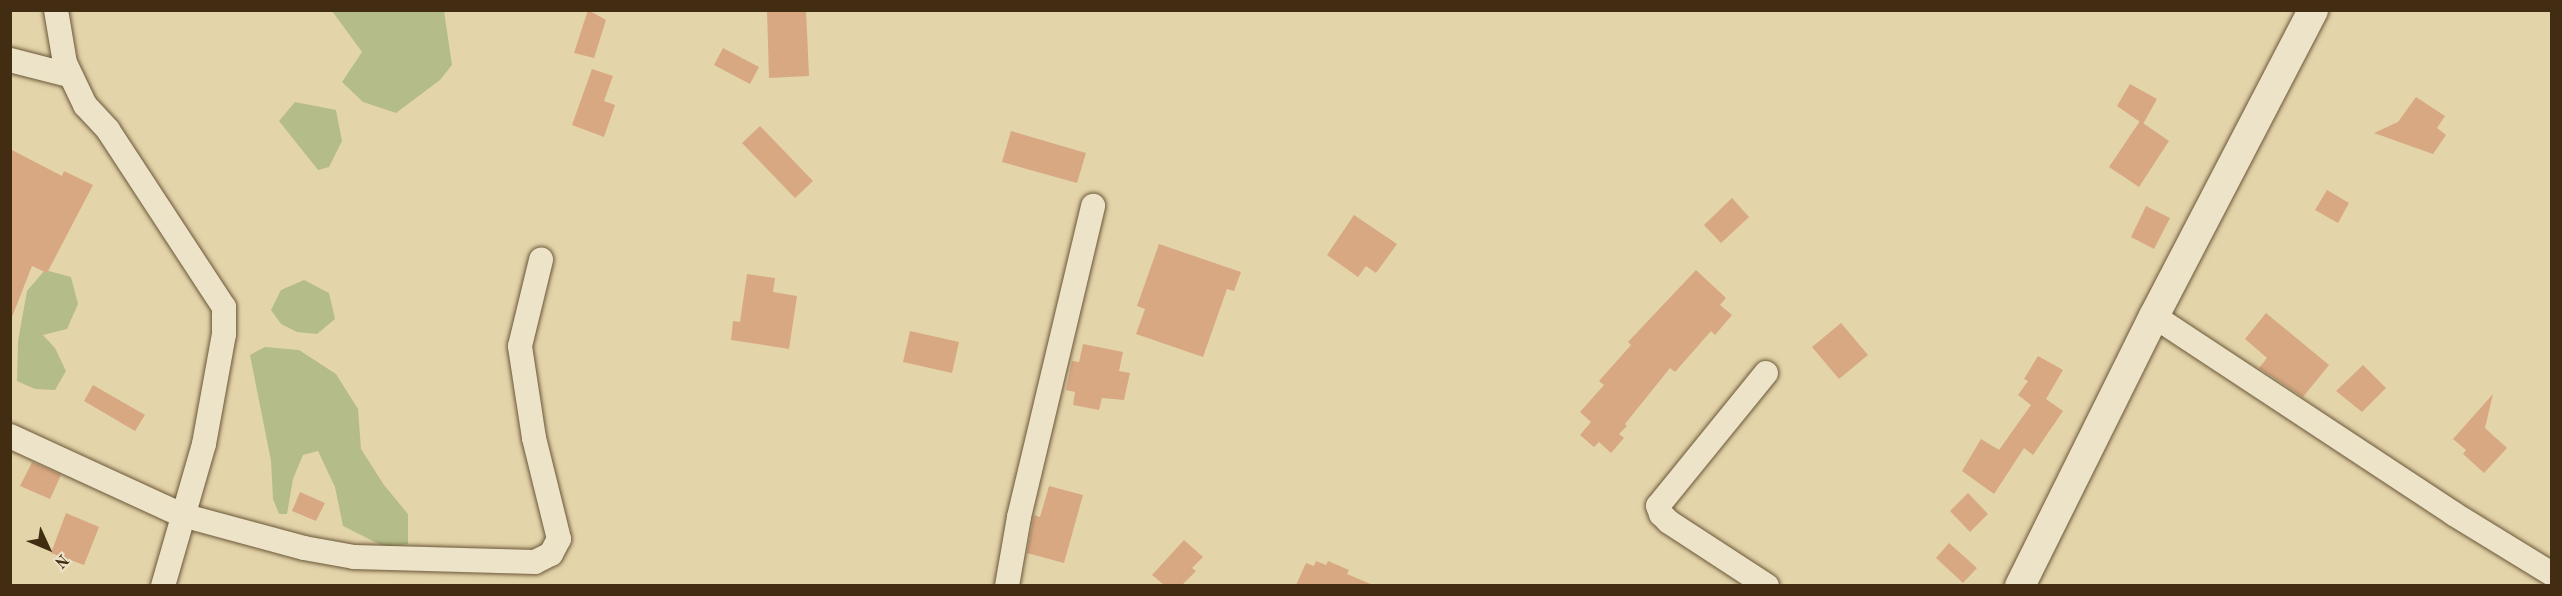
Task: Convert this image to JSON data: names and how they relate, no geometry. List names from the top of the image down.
{
  "north": "bottom right"
}
